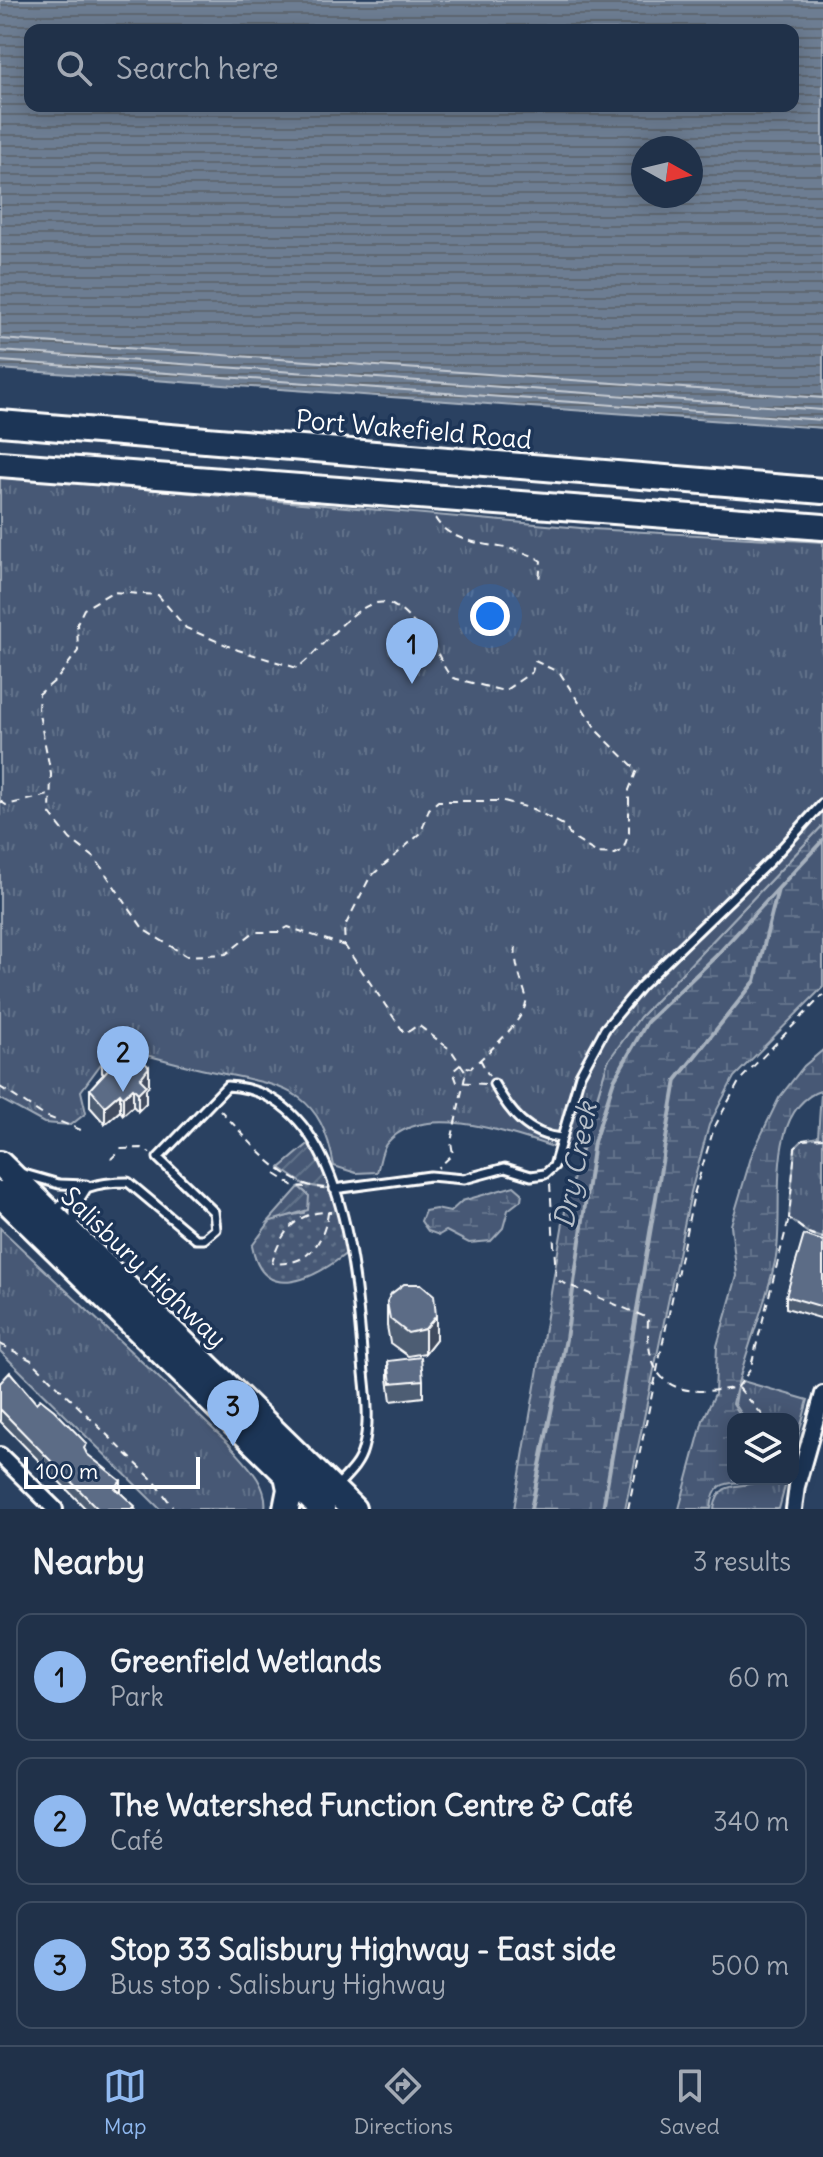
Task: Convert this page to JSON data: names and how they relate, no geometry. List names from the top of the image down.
{
  "streets": {
    "highway": ["Port Wakefield Road", "Salisbury Highway"]
  },
  "water": ["Dry Creek"],
  "scale_bar": "100 m",
  "north": "right",
  "page": {
    "search": "Search here",
    "pins": ["1", "2", "3"],
    "scale": "100 m",
    "heading": ["Nearby", "3 results"],
    "list": [
      {
        "mark": "1",
        "name": "Greenfield Wetlands",
        "note": "Park",
        "value": "60 m"
      },
      {
        "mark": "2",
        "name": "The Watershed Function Centre & Café",
        "note": "Café",
        "value": "340 m"
      },
      {
        "mark": "3",
        "name": "Stop 33 Salisbury Highway - East side",
        "note": "Bus stop · Salisbury Highway",
        "value": "500 m"
      }
    ],
    "nav": ["Map", "Directions", "Saved"]
  }
}
